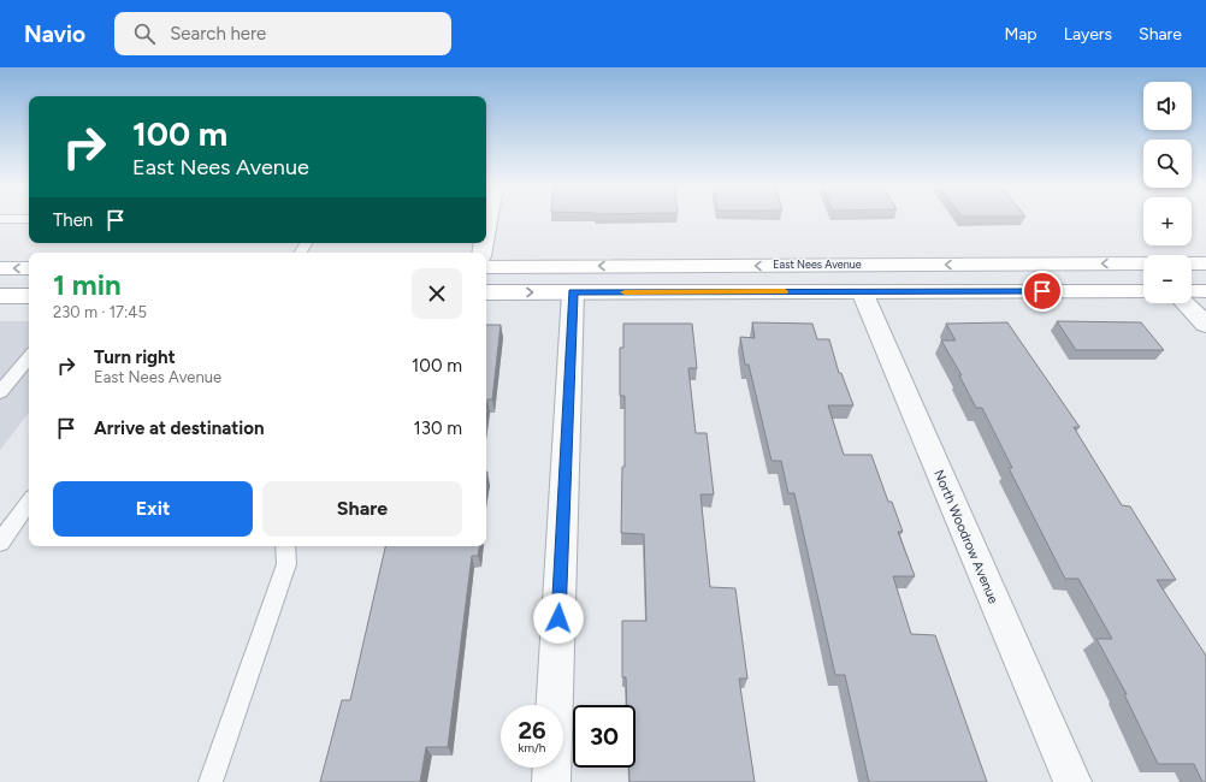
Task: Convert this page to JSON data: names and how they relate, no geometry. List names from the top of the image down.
{
  "streets": {
    "main road": ["East Nees Avenue"],
    "street": ["North Woodrow Avenue"]
  },
  "page": {
    "header": "Navio",
    "search": "Search here",
    "nav": ["Map", "Layers", "Share"],
    "map_buttons": ["+", "−"],
    "turn": ["100 m", "East Nees Avenue"],
    "then": "Then",
    "heading": ["1 min", "230 m · 17:45"],
    "list": [
      {
        "name": "Turn right",
        "note": "East Nees Avenue",
        "value": "100 m"
      },
      {
        "name": "Arrive at destination",
        "value": "130 m"
      }
    ],
    "buttons": ["Exit", "Share"],
    "speed": "26 km/h",
    "limit": "30"
  }
}
